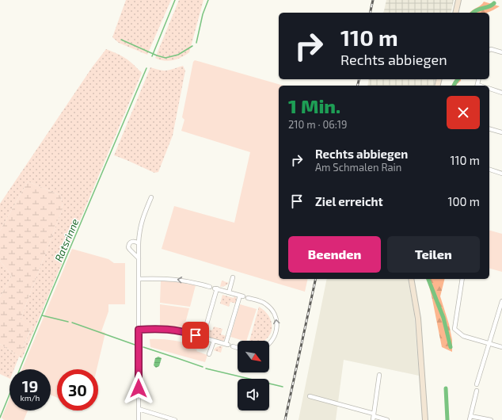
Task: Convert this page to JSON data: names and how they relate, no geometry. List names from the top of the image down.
{
  "water": ["Ratsrinne"],
  "north": "bottom right",
  "page": {
    "turn": ["110 m", "Rechts abbiegen"],
    "heading": ["1 Min.", "210 m · 06:19"],
    "list": [
      {
        "name": "Rechts abbiegen",
        "note": "Am Schmalen Rain",
        "value": "110 m"
      },
      {
        "name": "Ziel erreicht",
        "value": "100 m"
      }
    ],
    "buttons": ["Beenden", "Teilen"],
    "speed": "19 km/h",
    "limit": "30"
  }
}
